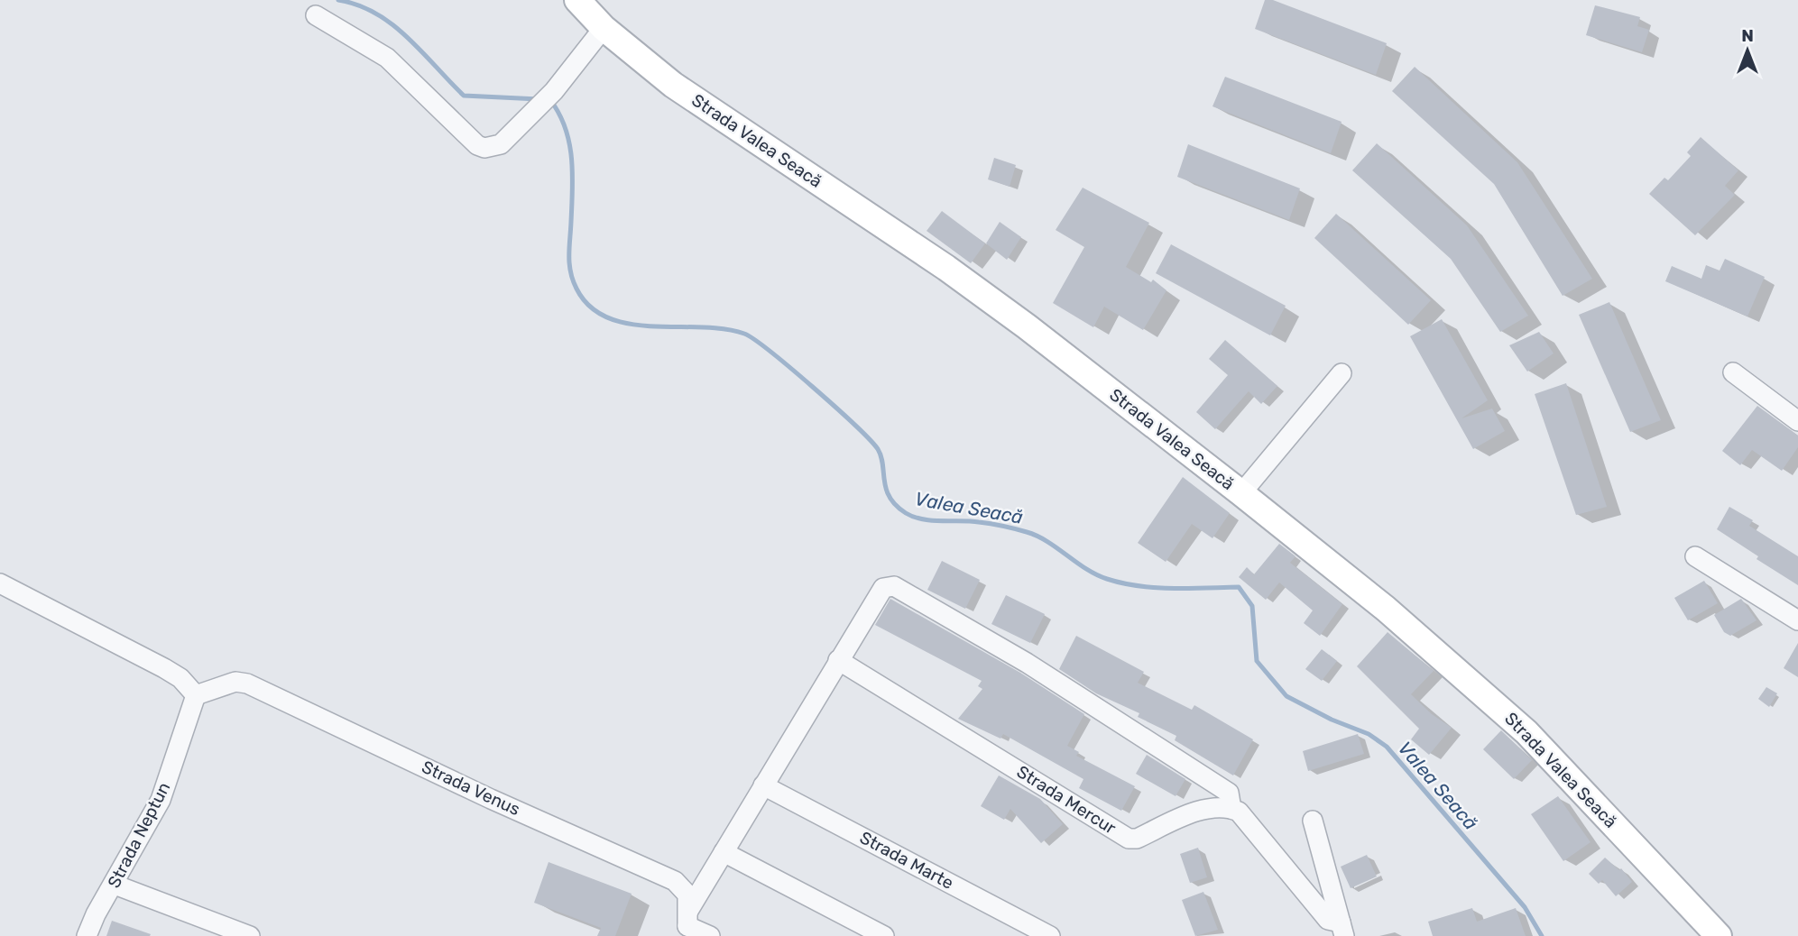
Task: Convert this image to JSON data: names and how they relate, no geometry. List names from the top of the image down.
{
  "streets": {
    "main road": ["Strada Valea Seacă"],
    "street": [
      "Strada Venus",
      "Strada Mercur",
      "Strada Neptun",
      "Strada Marte"
    ]
  },
  "crossings": [
    ["Strada Venus", "Strada Neptun"]
  ],
  "water": ["Valea Seacă"],
  "north": "top"
}
